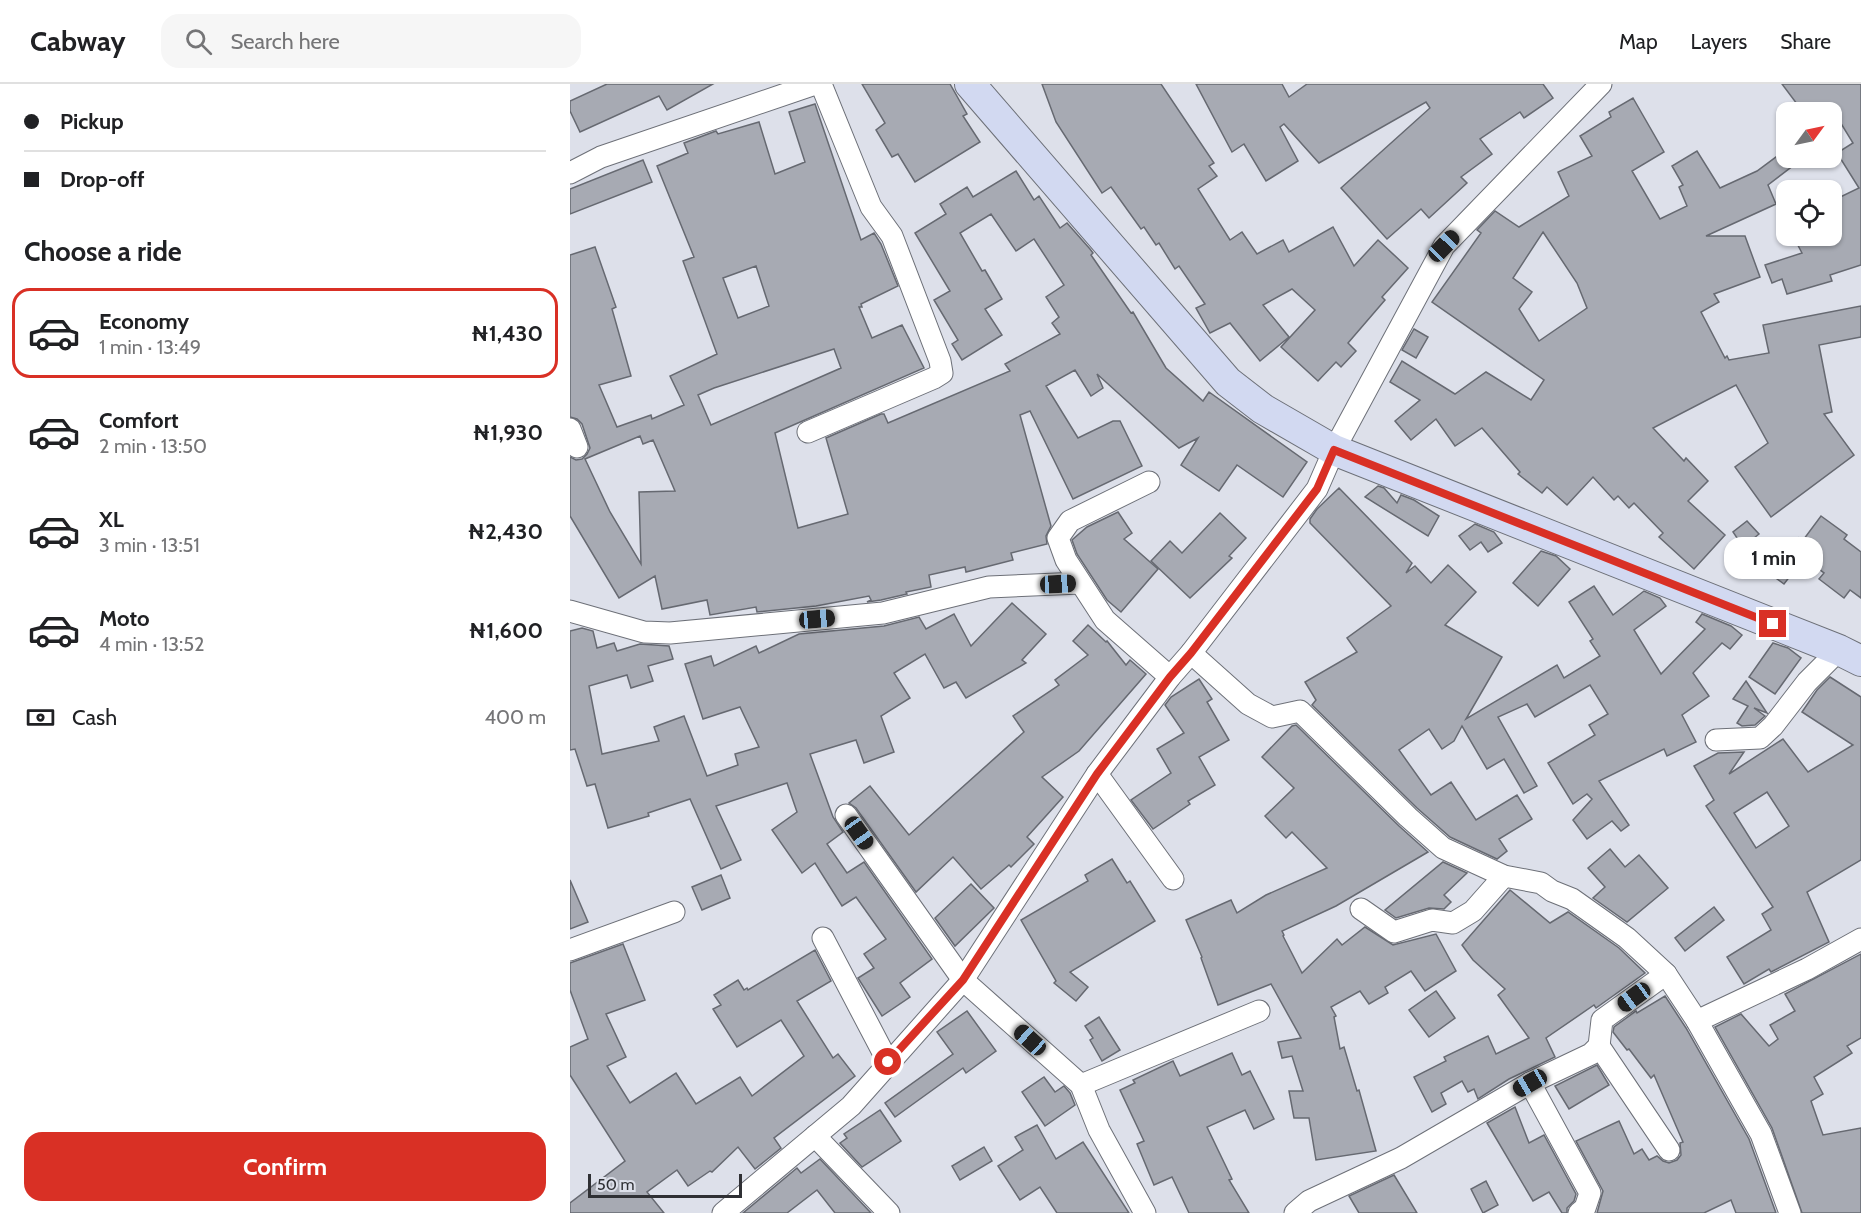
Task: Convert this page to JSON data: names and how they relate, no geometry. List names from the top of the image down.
{
  "scale_bar": "50 m",
  "north": "top right",
  "page": {
    "header": "Cabway",
    "search": "Search here",
    "nav": ["Map", "Layers", "Share"],
    "banner": ["Pickup", "Drop-off"],
    "heading": "Choose a ride",
    "list": [
      {
        "name": "Economy",
        "note": "1 min · 13:49",
        "value": "₦1,430"
      },
      {
        "name": "Comfort",
        "note": "2 min · 13:50",
        "value": "₦1,930"
      },
      {
        "name": "XL",
        "note": "3 min · 13:51",
        "value": "₦2,430"
      },
      {
        "name": "Moto",
        "note": "4 min · 13:52",
        "value": "₦1,600"
      }
    ],
    "bubble": "1 min",
    "pay": ["Cash", "400 m"],
    "buttons": "Confirm",
    "scale": "50 m"
  }
}
